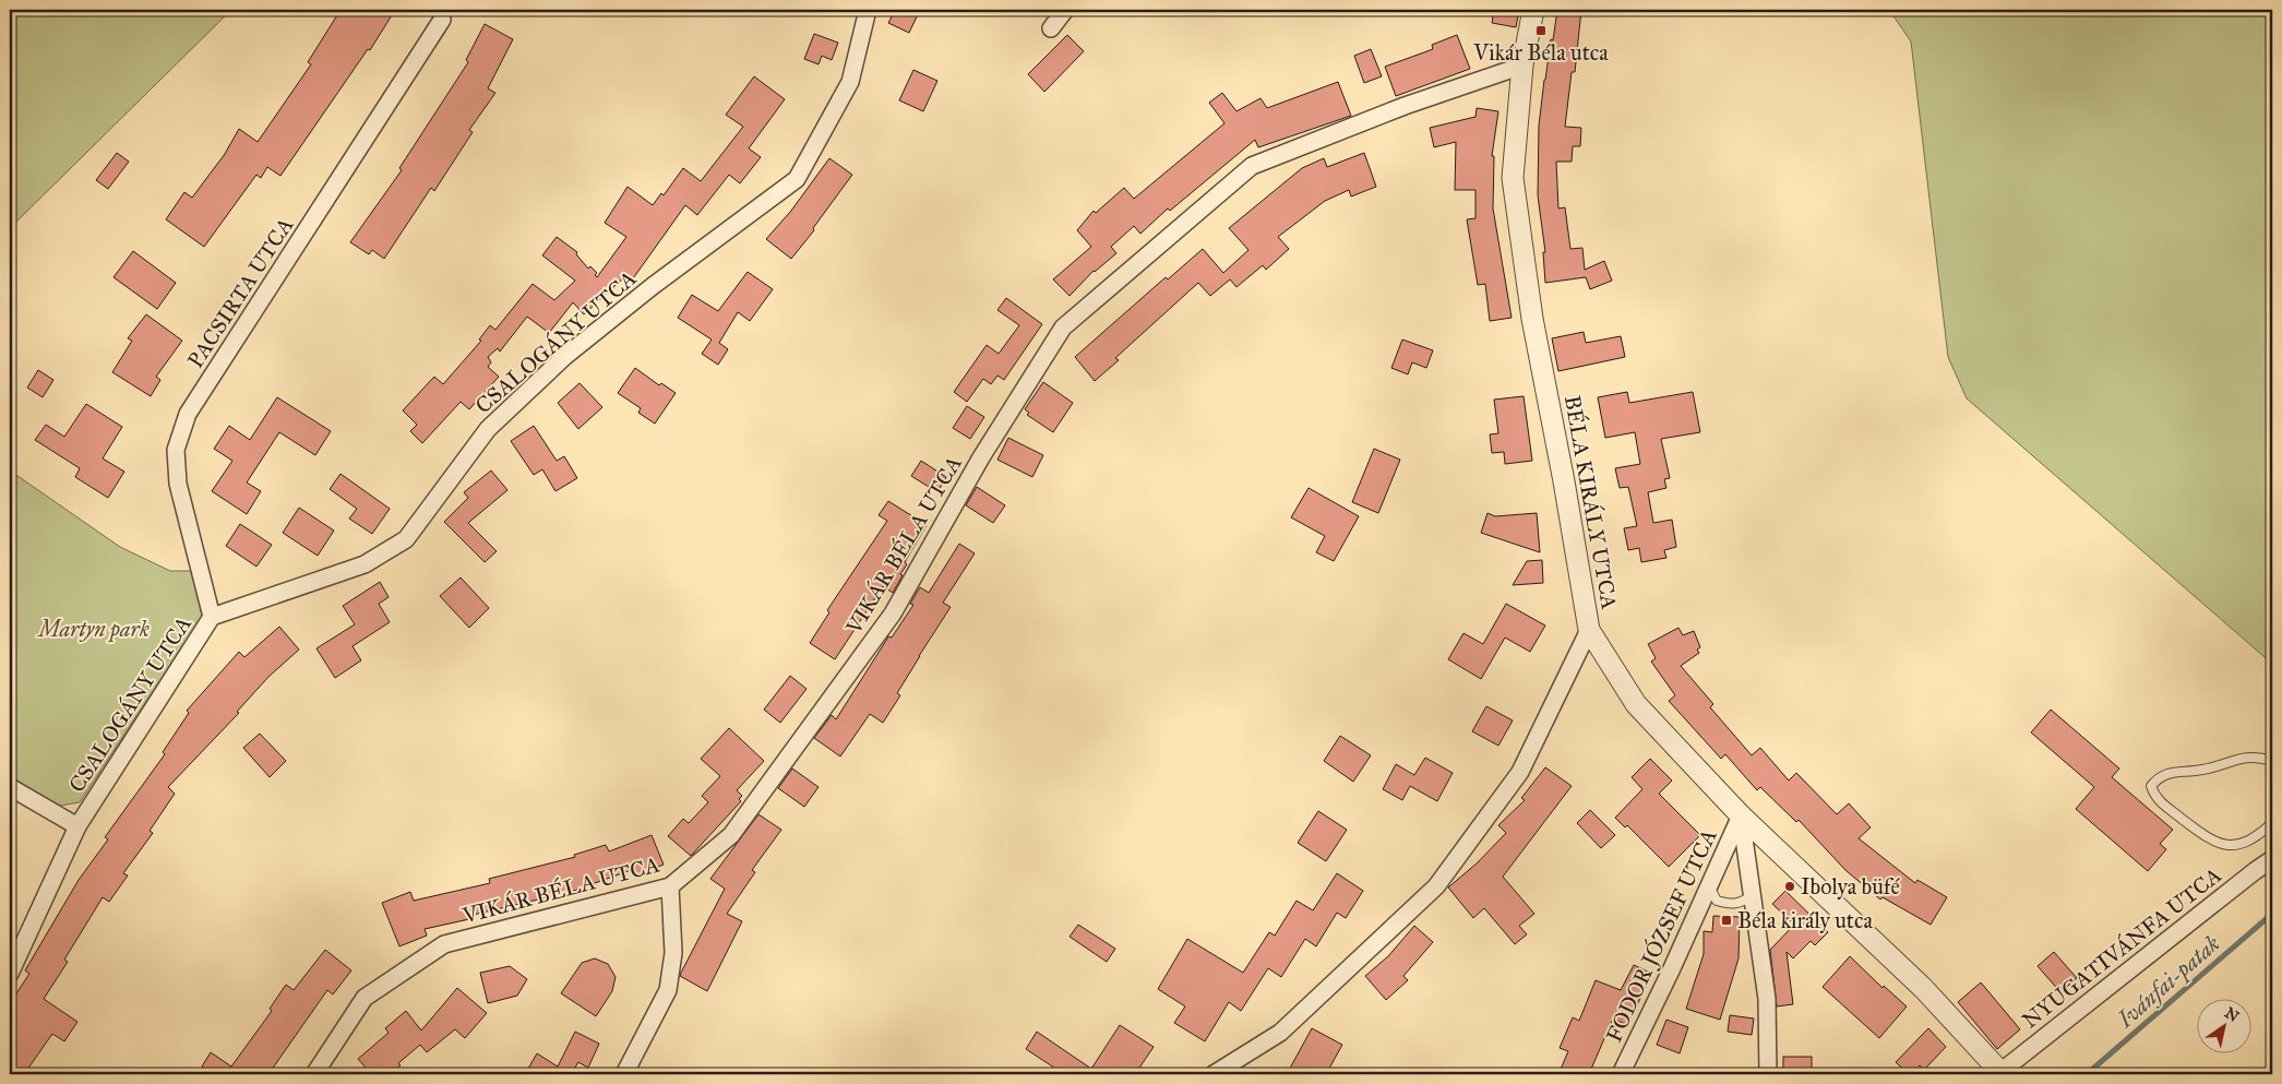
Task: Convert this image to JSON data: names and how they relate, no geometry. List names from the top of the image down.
{
  "streets": {
    "street": [
      "PACSIRTA UTCA",
      "CSALOGÁNY UTCA",
      "BÉLA KIRÁLY UTCA",
      "VIKÁR BÉLA UTCA",
      "FODOR JÓZSEF UTCA",
      "NYUGATIVÁNFA UTCA"
    ]
  },
  "crossings": [
    ["PACSIRTA UTCA", "CSALOGÁNY UTCA"],
    ["BÉLA KIRÁLY UTCA", "VIKÁR BÉLA UTCA"],
    ["BÉLA KIRÁLY UTCA", "FODOR JÓZSEF UTCA"],
    ["BÉLA KIRÁLY UTCA", "NYUGATIVÁNFA UTCA"]
  ],
  "water": ["Ivánfai-patak"],
  "parks": ["Martyn park"],
  "places": {
    "transit": ["Vikár Béla utca", "Béla király utca"],
    "other": ["Ibolya büfé"]
  },
  "north": "top right"
}
